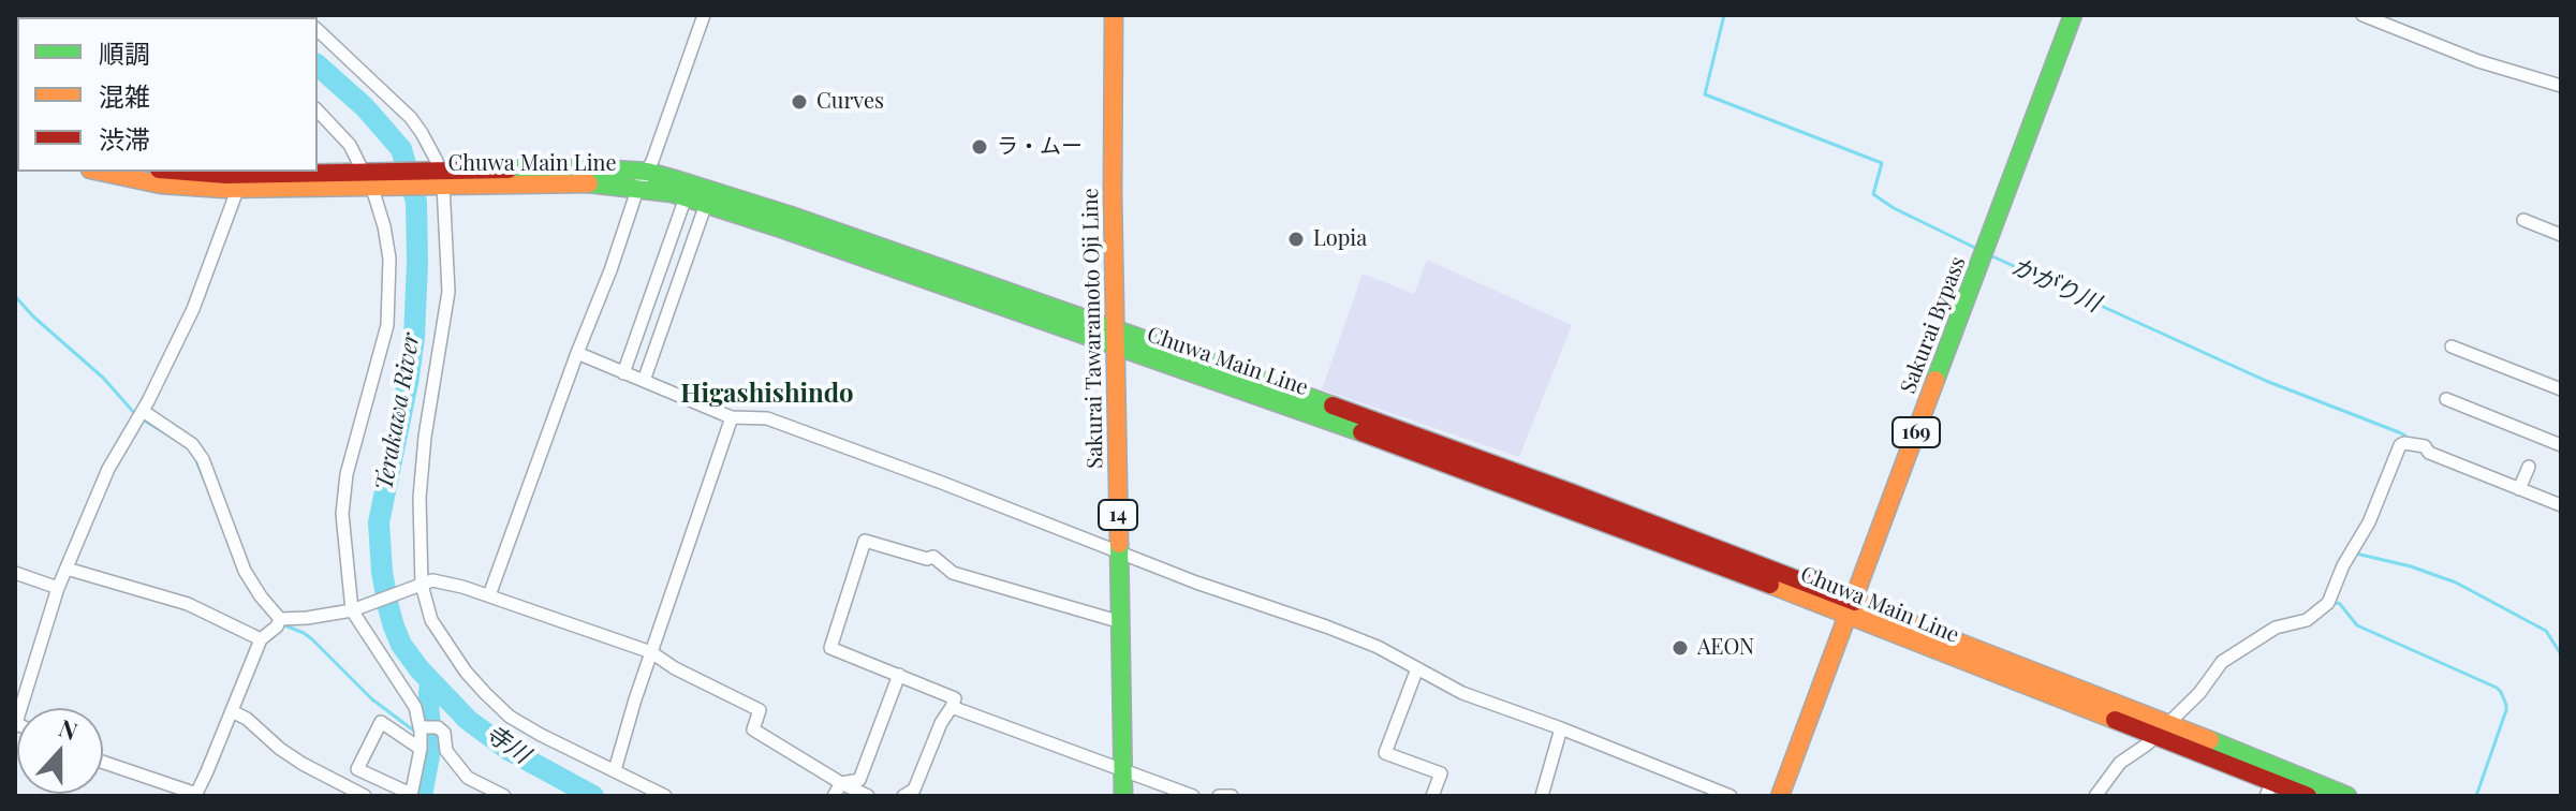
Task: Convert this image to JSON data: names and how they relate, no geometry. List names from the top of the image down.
{
  "streets": {
    "main road": [
      "Chuwa Main Line",
      "Sakurai Bypass",
      "Sakurai Tawaramoto Oji Line",
      "169",
      "14"
    ]
  },
  "crossings": [
    ["Chuwa Main Line", "Sakurai Bypass"],
    ["Chuwa Main Line", "Sakurai Tawaramoto Oji Line"]
  ],
  "districts": ["Higashishindo"],
  "water": ["かがり川", "Terakawa River", "寺川"],
  "places": [
    "Curves",
    "ラ・ムー",
    "Lopia",
    "AEON"
  ],
  "legend": ["順調", "混雑", "渋滞"],
  "north": "top"
}
